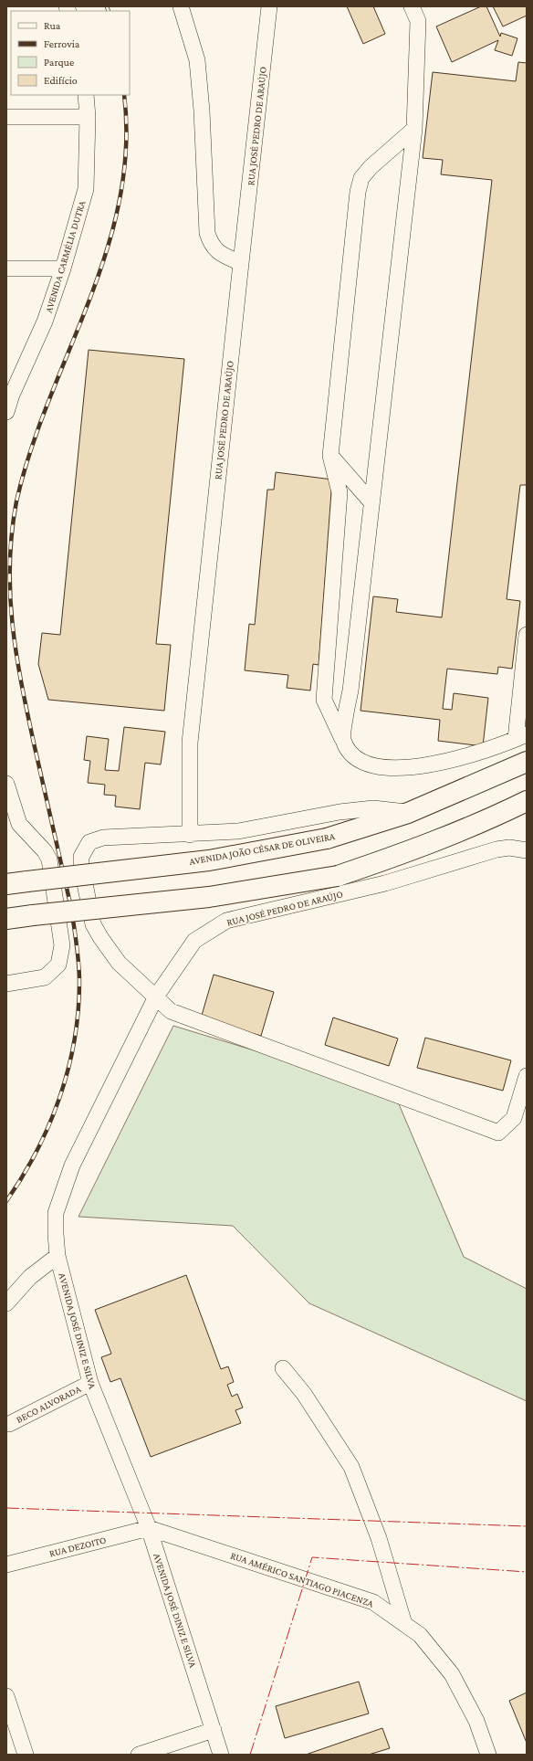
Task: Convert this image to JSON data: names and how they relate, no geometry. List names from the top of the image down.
{
  "streets": {
    "main road": ["AVENIDA JOÃO CÉSAR DE OLIVEIRA"],
    "street": [
      "RUA JOSÉ PEDRO DE ARAÚJO",
      "AVENIDA CARMÉLIA DUTRA",
      "AVENIDA JOSÉ DINIZ E SILVA",
      "BECO ALVORADA",
      "RUA DEZOITO",
      "RUA AMÉRICO SANTIAGO PIACENZA"
    ]
  },
  "crossings": [
    ["RUA JOSÉ PEDRO DE ARAÚJO", "AVENIDA JOSÉ DINIZ E SILVA"],
    ["AVENIDA JOSÉ DINIZ E SILVA", "BECO ALVORADA"],
    ["AVENIDA JOSÉ DINIZ E SILVA", "RUA DEZOITO"],
    ["AVENIDA JOSÉ DINIZ E SILVA", "RUA AMÉRICO SANTIAGO PIACENZA"],
    ["RUA DEZOITO", "RUA AMÉRICO SANTIAGO PIACENZA"]
  ],
  "legend": [
    "Rua",
    "Ferrovia",
    "Parque",
    "Edifício"
  ]
}
